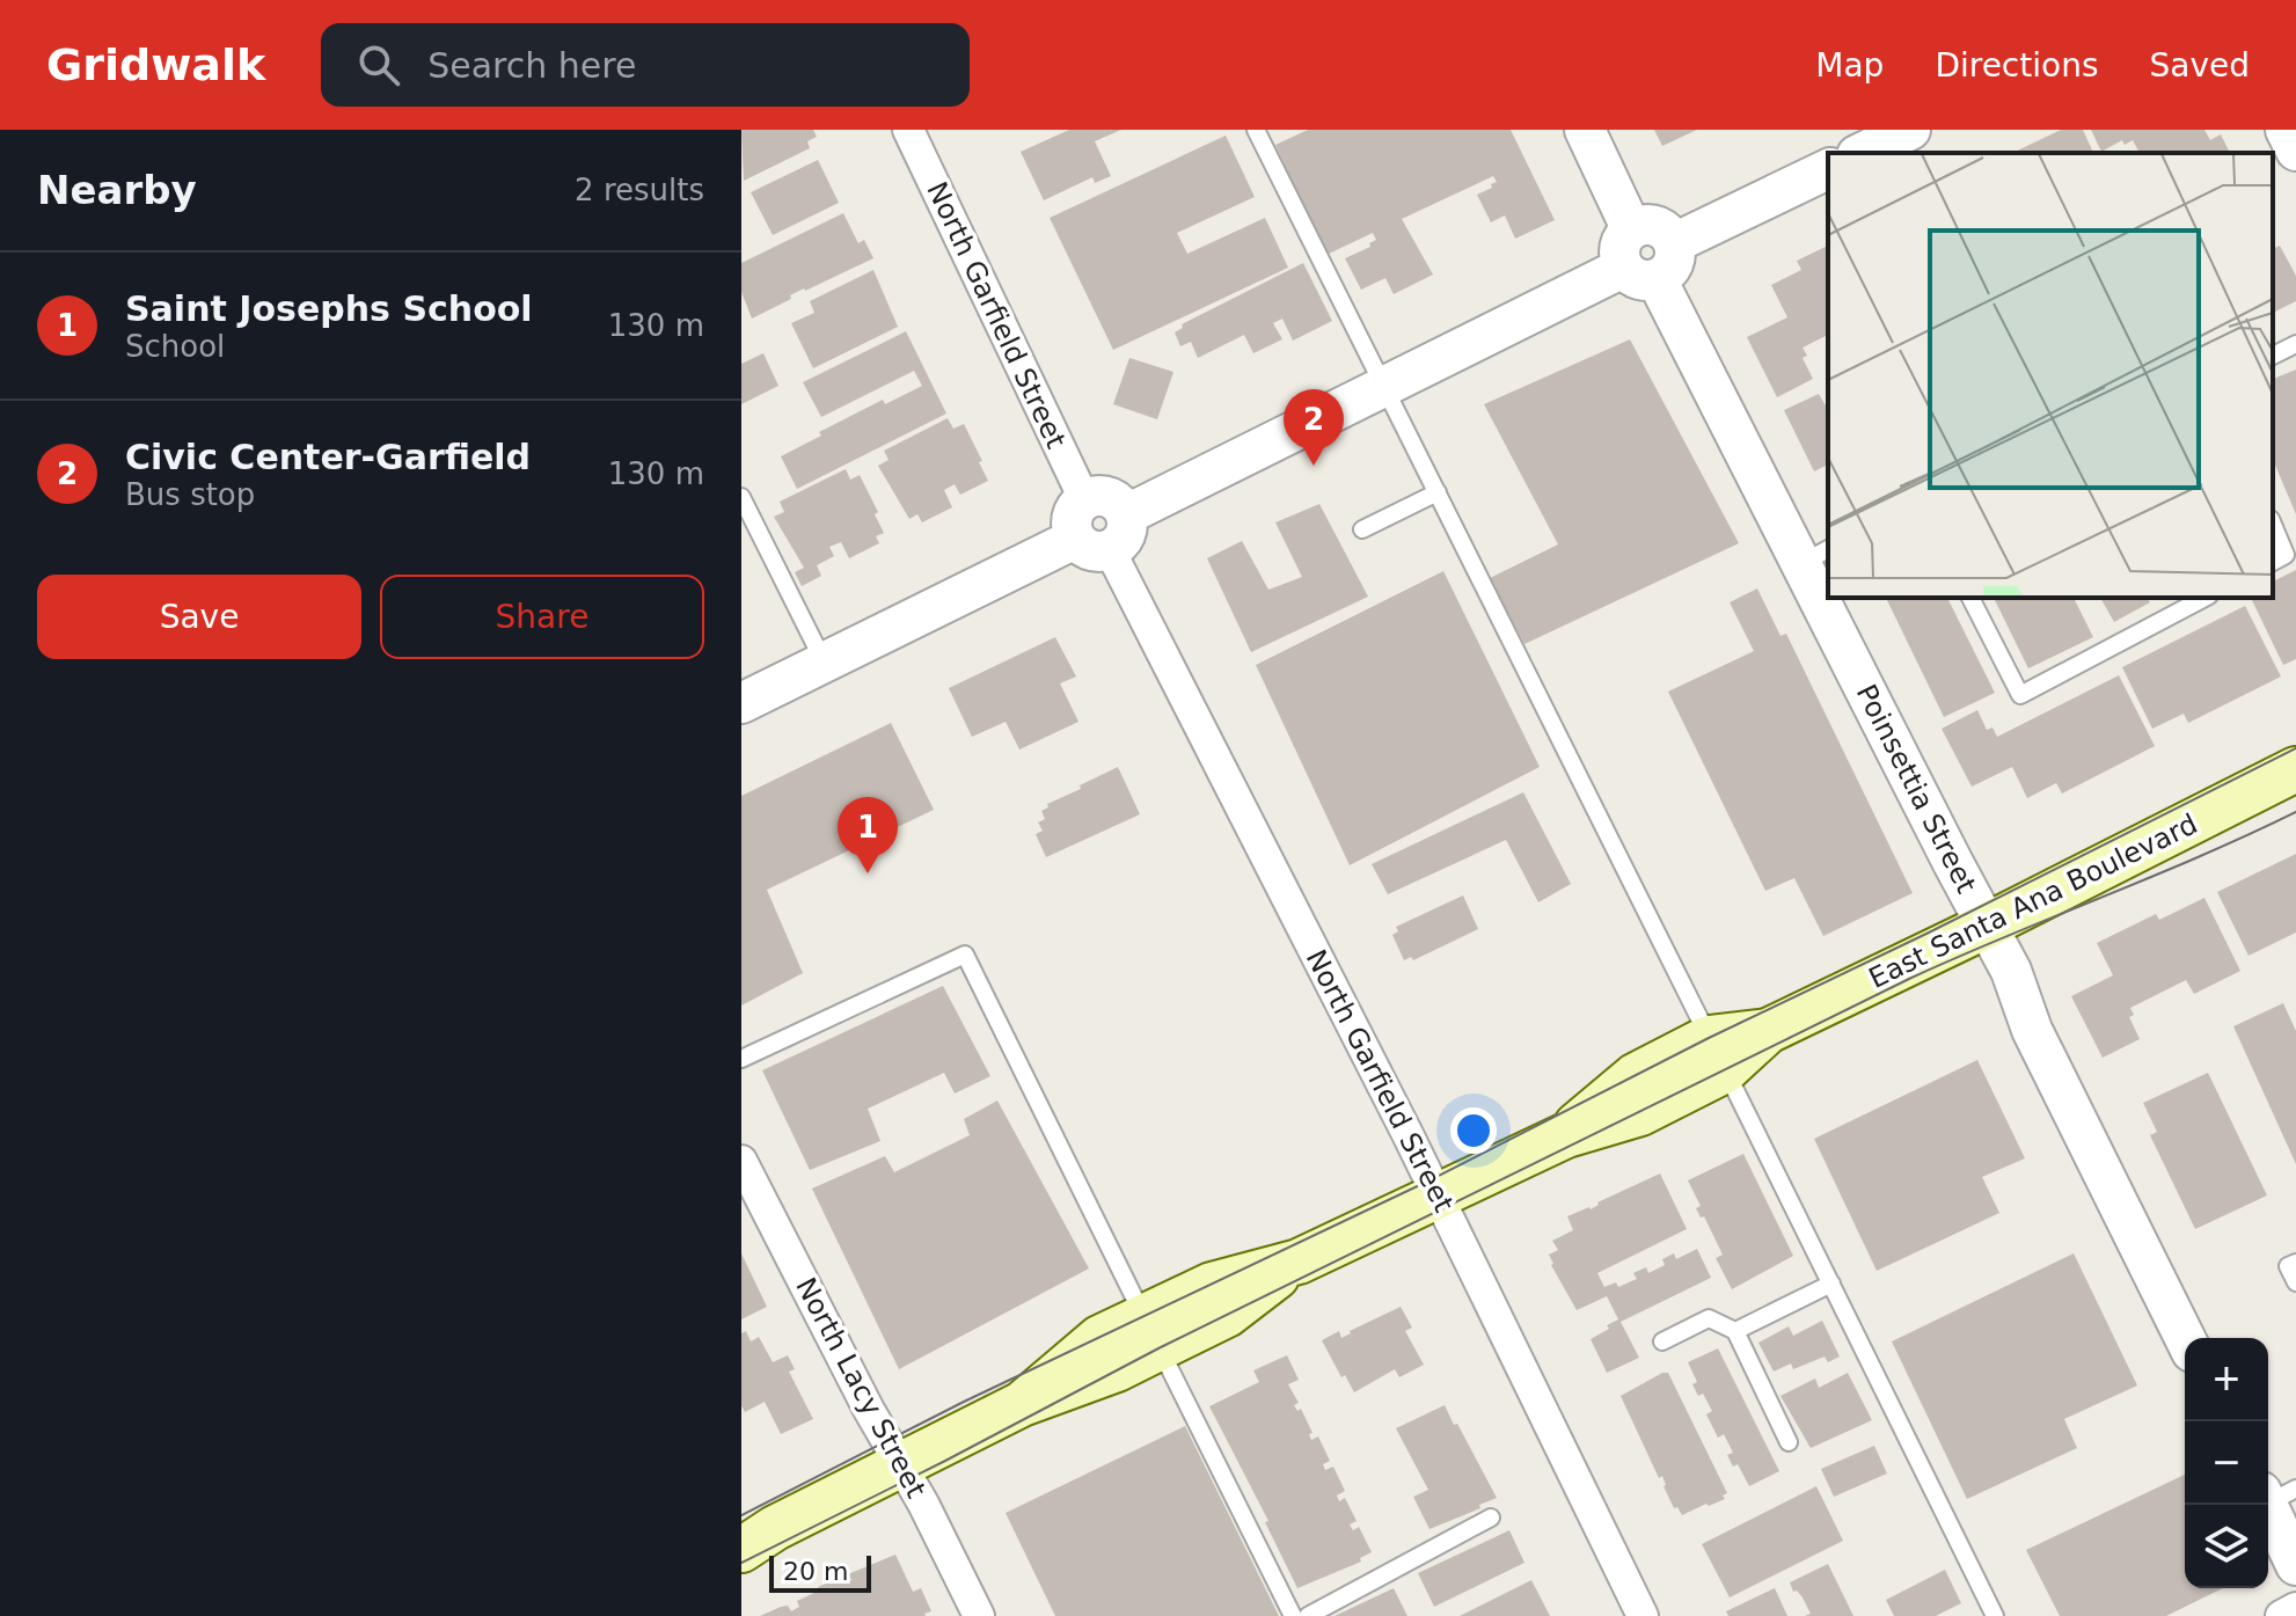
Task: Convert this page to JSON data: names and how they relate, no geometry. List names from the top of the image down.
{
  "streets": {
    "main road": ["East Santa Ana Boulevard"],
    "street": ["North Garfield Street", "Poinsettia Street", "North Lacy Street"]
  },
  "crossings": [
    ["North Garfield Street", "East Santa Ana Boulevard"],
    ["Poinsettia Street", "East Santa Ana Boulevard"],
    ["East Santa Ana Boulevard", "North Lacy Street"]
  ],
  "scale_bar": "20 m",
  "page": {
    "header": "Gridwalk",
    "search": "Search here",
    "nav": ["Map", "Directions", "Saved"],
    "heading": ["Nearby", "2 results"],
    "list": [
      {
        "mark": "1",
        "name": "Saint Josephs School",
        "note": "School",
        "value": "130 m"
      },
      {
        "mark": "2",
        "name": "Civic Center-Garfield",
        "note": "Bus stop",
        "value": "130 m"
      }
    ],
    "pins": ["2", "1"],
    "buttons": ["Save", "Share"],
    "map_buttons": ["+", "−"],
    "scale": "20 m"
  }
}
